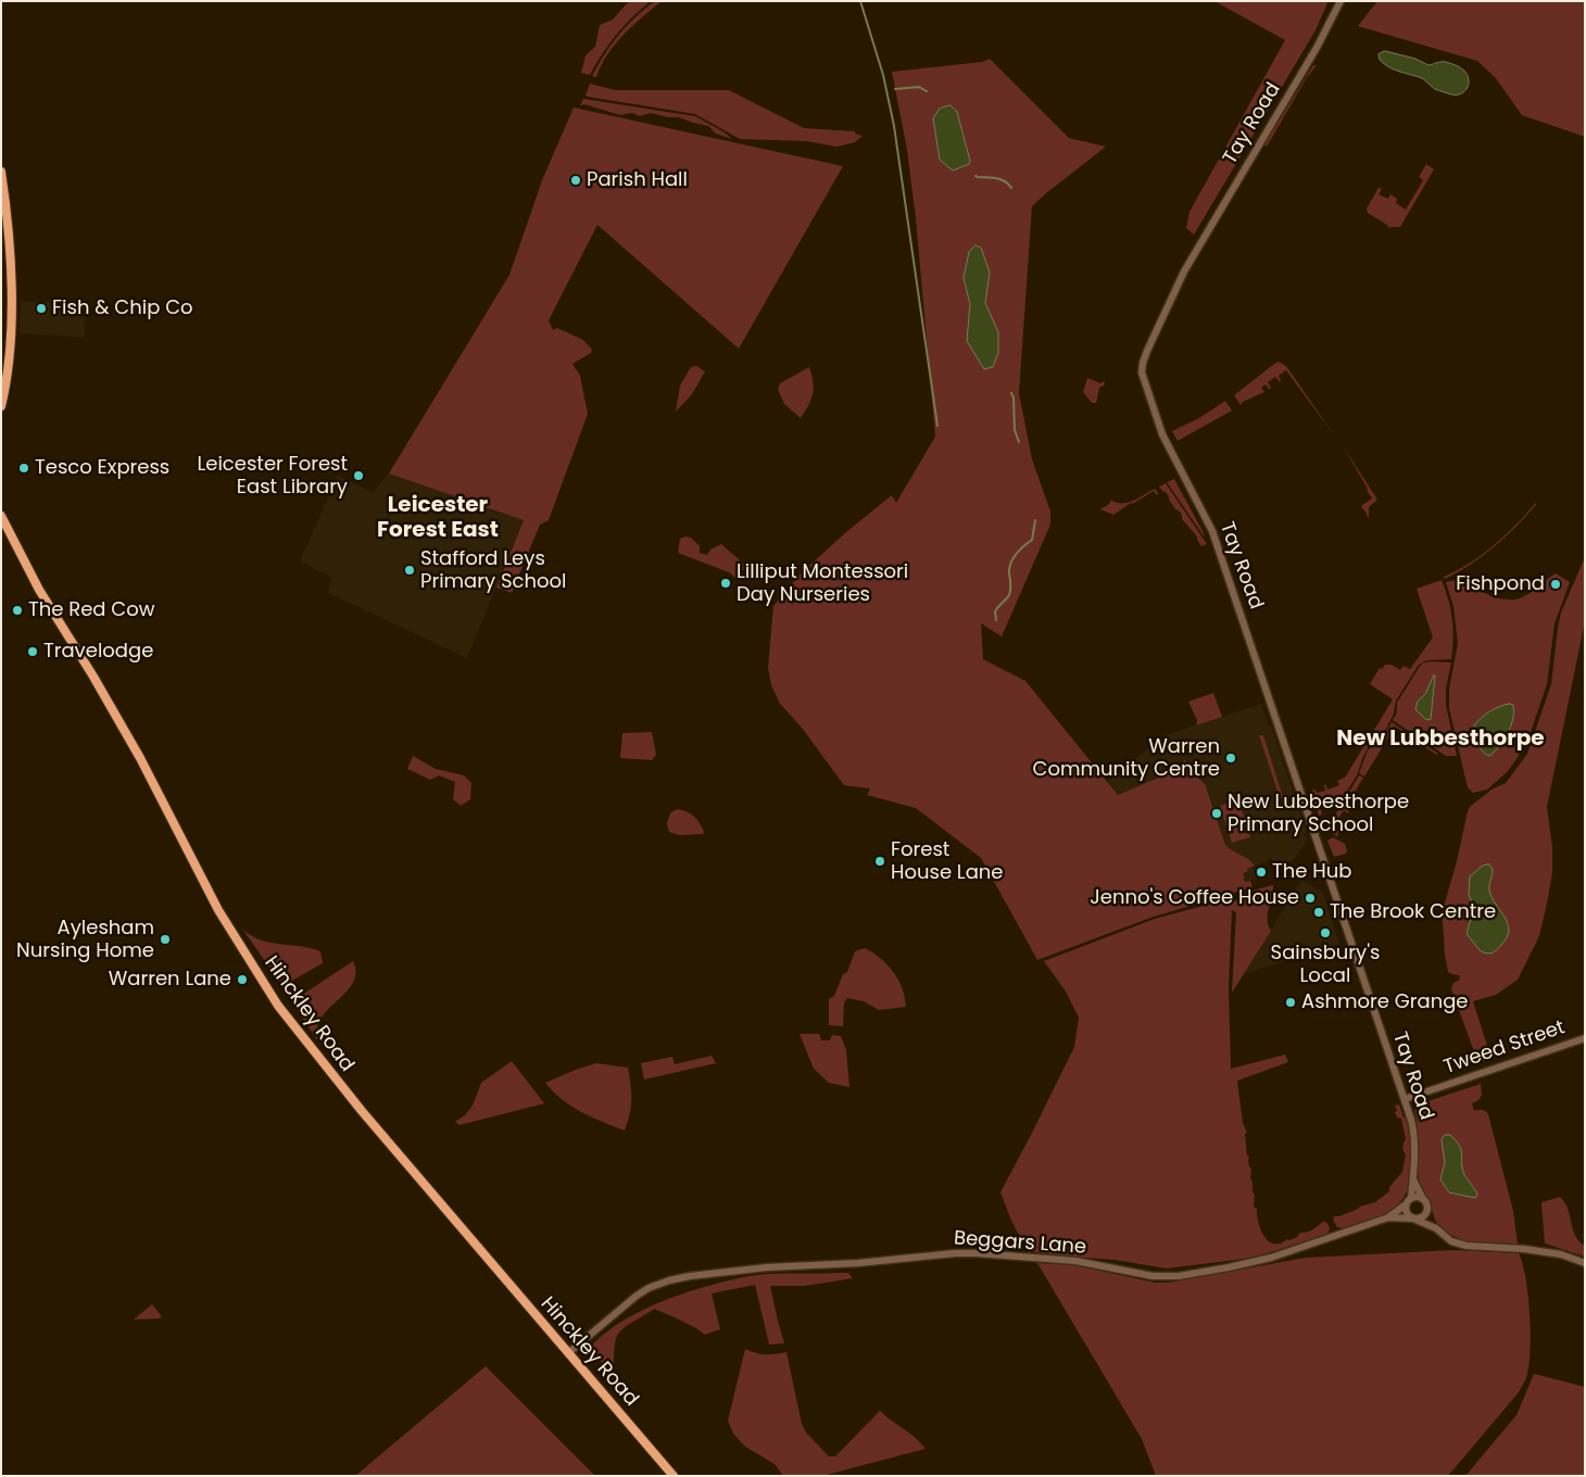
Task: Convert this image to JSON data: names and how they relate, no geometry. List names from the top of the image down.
{
  "streets": {
    "main road": ["Hinckley Road"],
    "street": ["Tay Road", "Tweed Street", "Beggars Lane"]
  },
  "crossings": [
    ["Tay Road", "Tweed Street"],
    ["Tay Road", "Beggars Lane"],
    ["Hinckley Road", "Beggars Lane"]
  ],
  "districts": ["Leicester Forest East", "New Lubbesthorpe"],
  "places": [
    "Parish Hall",
    "Fish & Chip Co",
    "Tesco Express",
    "Leicester Forest East Library",
    "Stafford Leys Primary School",
    "Lilliput Montessori Day Nurseries",
    "Fishpond",
    "The Red Cow",
    "Travelodge",
    "Warren Community Centre",
    "New Lubbesthorpe Primary School",
    "Forest House Lane",
    "The Hub",
    "Jenno's Coffee House",
    "The Brook Centre",
    "Sainsbury's Local",
    "Aylesham Nursing Home",
    "Warren Lane",
    "Ashmore Grange"
  ]
}
